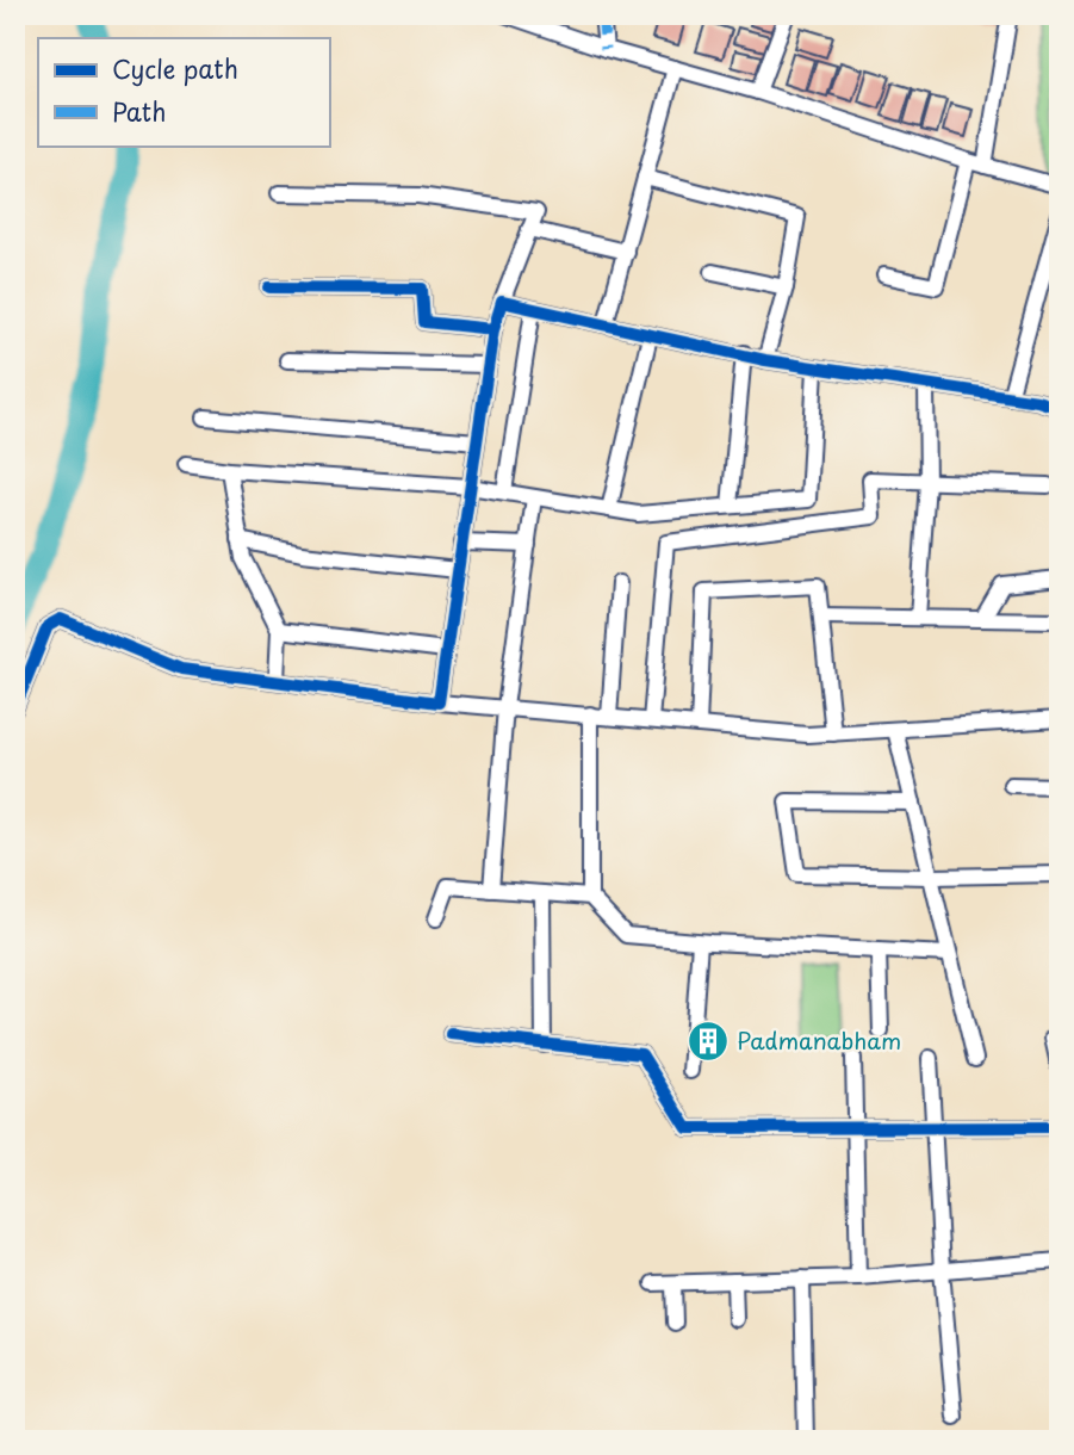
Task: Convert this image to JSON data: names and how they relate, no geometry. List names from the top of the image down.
{
  "places": {
    "building": ["Padmanabham"]
  },
  "legend": ["Cycle path", "Path"]
}
